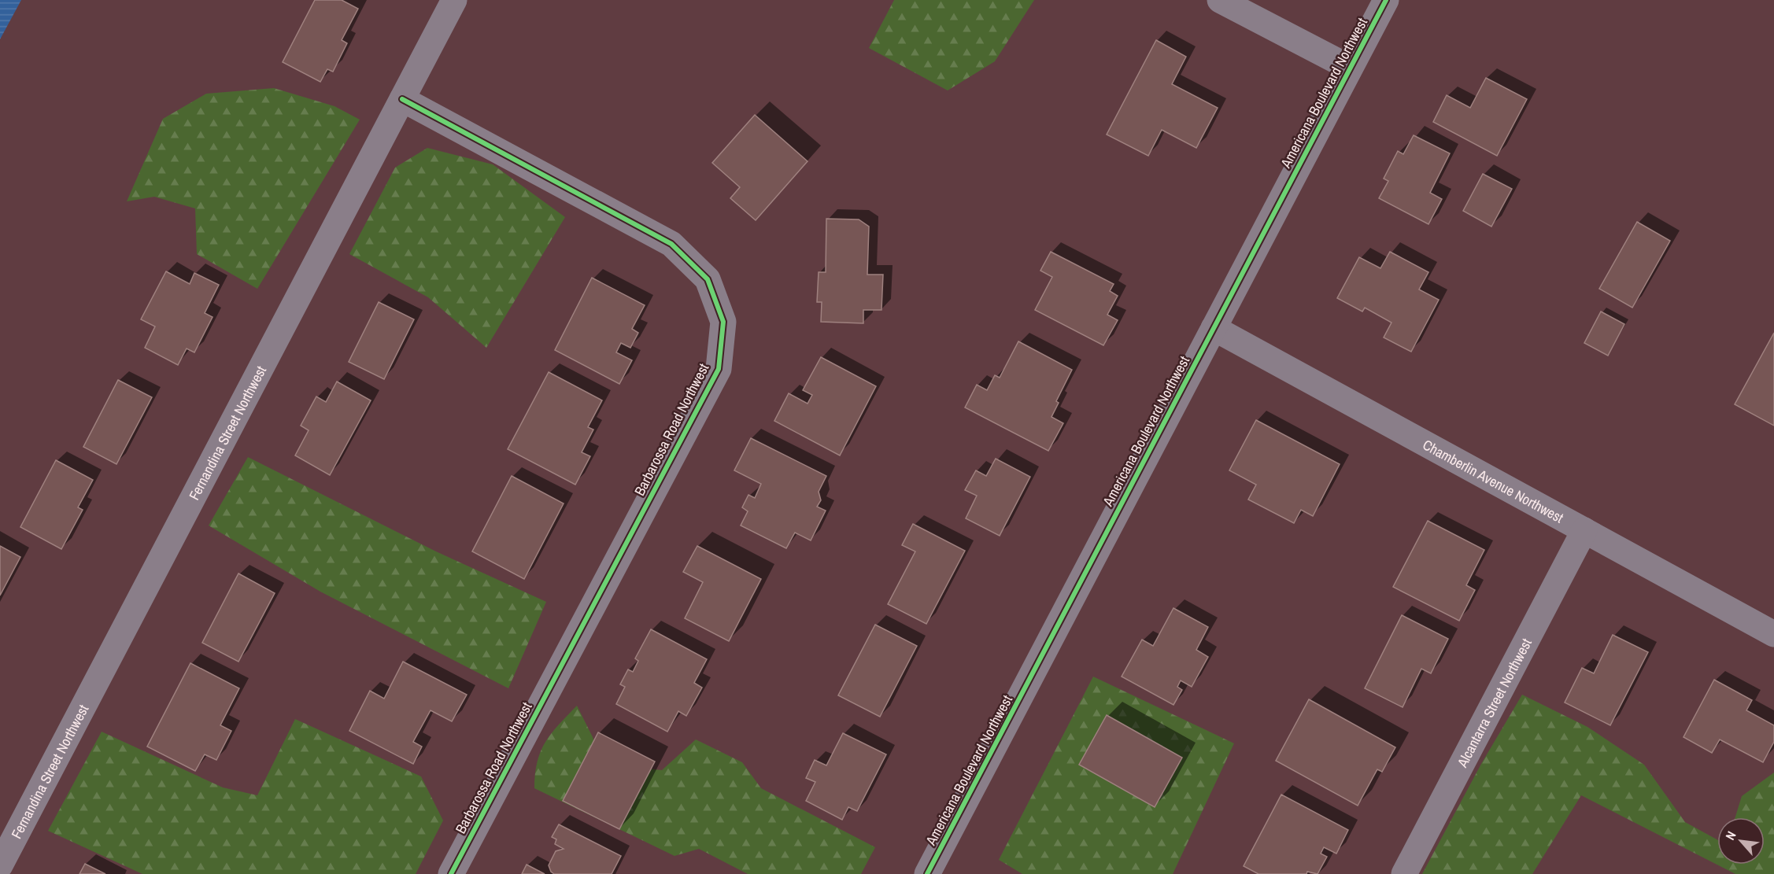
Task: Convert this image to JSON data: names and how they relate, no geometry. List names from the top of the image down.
{
  "streets": {
    "street": [
      "Americana Boulevard Northwest",
      "Barbarossa Road Northwest",
      "Fernandina Street Northwest",
      "Chamberlin Avenue Northwest",
      "Alcantarra Street Northwest"
    ]
  },
  "crossings": [
    ["Americana Boulevard Northwest", "Chamberlin Avenue Northwest"],
    ["Barbarossa Road Northwest", "Fernandina Street Northwest"],
    ["Chamberlin Avenue Northwest", "Alcantarra Street Northwest"]
  ],
  "north": "top left"
}
